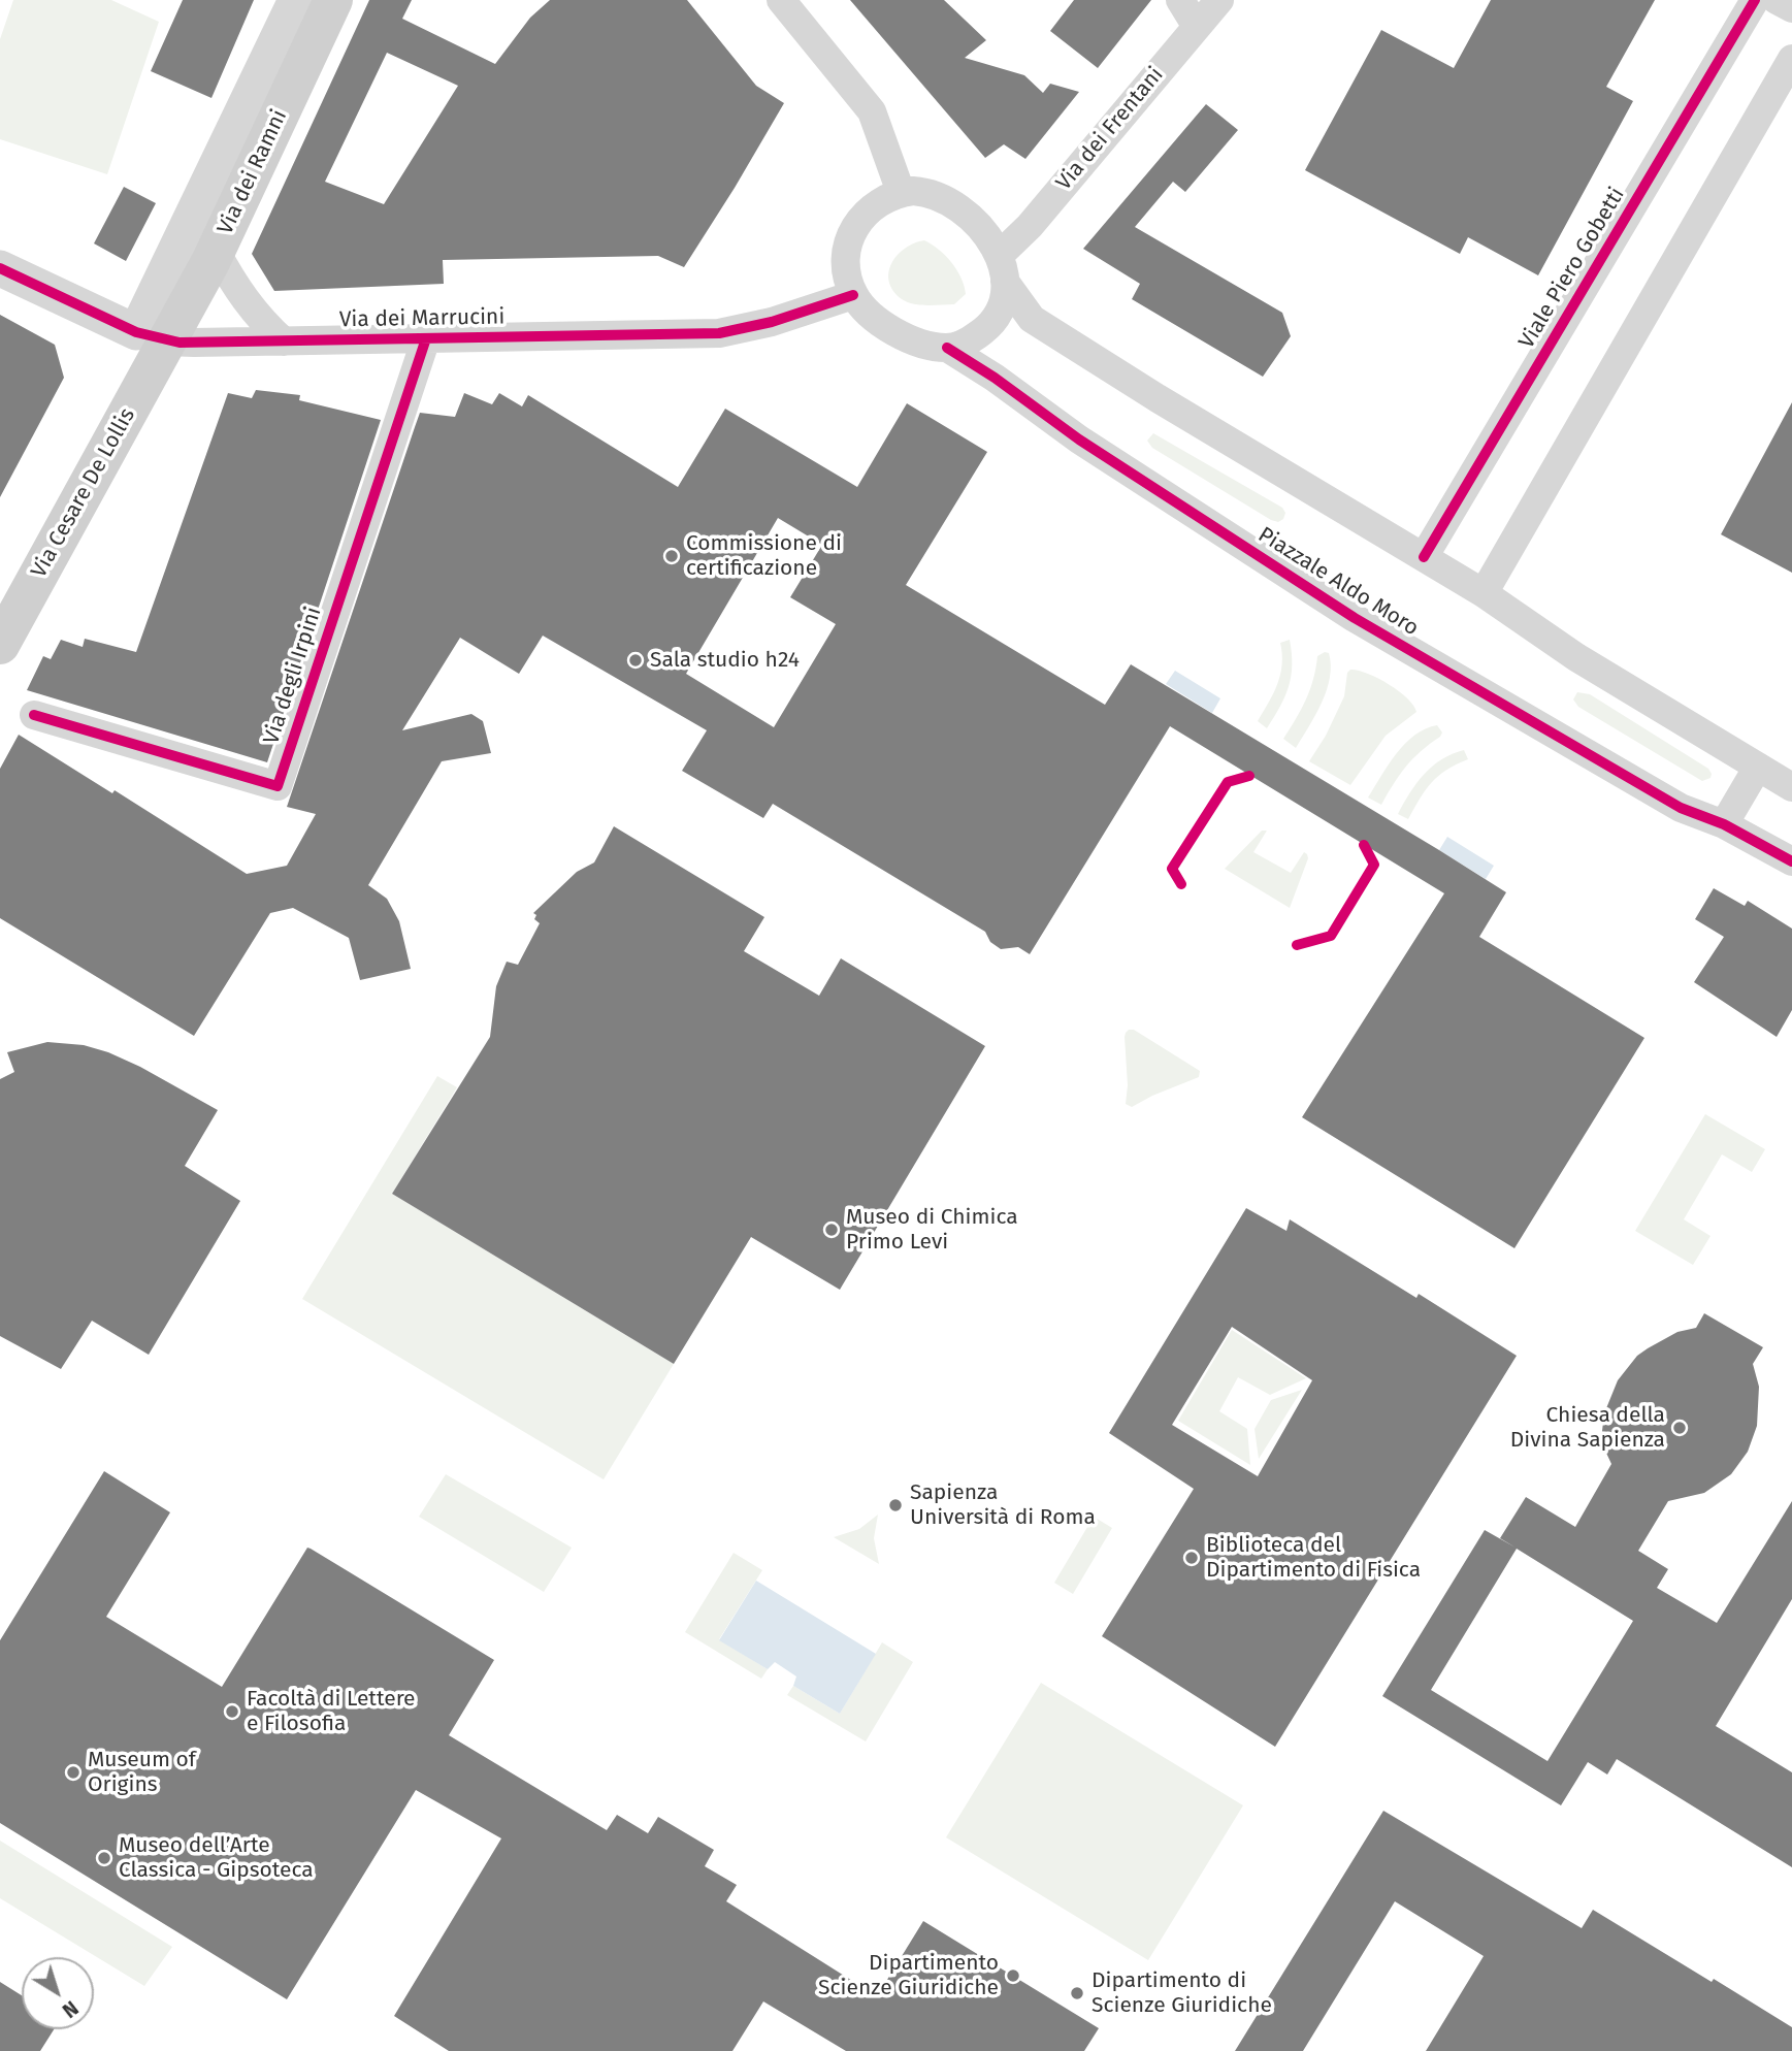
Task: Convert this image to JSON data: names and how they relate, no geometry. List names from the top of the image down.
{
  "streets": {
    "main road": ["Via dei Ramni", "Via Cesare De Lollis"],
    "street": [
      "Via dei Frentani",
      "Viale Piero Gobetti",
      "Via dei Marrucini",
      "Piazzale Aldo Moro",
      "Via degli Irpini"
    ]
  },
  "crossings": [
    ["Via dei Frentani", "Via dei Marrucini"],
    ["Via dei Frentani", "Piazzale Aldo Moro"],
    ["Via dei Ramni", "Via dei Marrucini"],
    ["Via dei Ramni", "Via Cesare De Lollis"],
    ["Via dei Marrucini", "Via Cesare De Lollis"],
    ["Via dei Marrucini", "Piazzale Aldo Moro"],
    ["Via dei Marrucini", "Via degli Irpini"]
  ],
  "places": [
    "Commissione di certificazione",
    "Sala studio h24",
    "Museo di Chimica Primo Levi",
    "Chiesa della Divina Sapienza",
    "Sapienza Università di Roma",
    "Biblioteca del Dipartimento di Fisica",
    "Facoltà di Lettere e Filosofia",
    "Museum of Origins",
    "Museo dell’Arte Classica - Gipsoteca",
    "Dipartimento Scienze Giuridiche",
    "Dipartimento di Scienze Giuridiche"
  ],
  "north": "bottom right"
}
